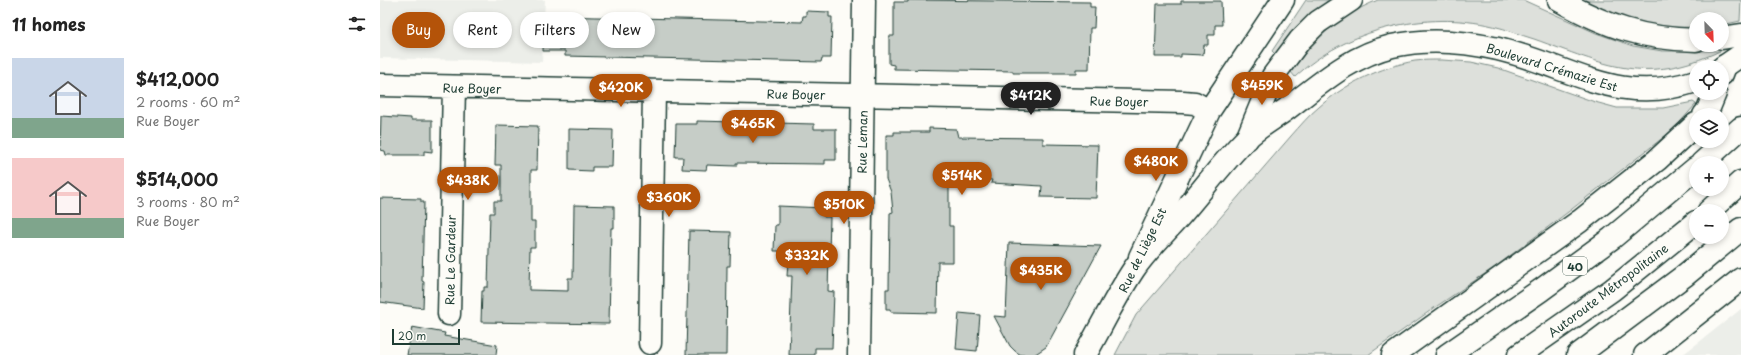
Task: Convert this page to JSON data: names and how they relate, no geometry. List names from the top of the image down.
{
  "streets": {
    "main road": [
      "Boulevard Crémazie Est",
      "Rue Boyer",
      "Rue Leman",
      "Rue de Liège Est",
      "Rue Le Gardeur",
      "40",
      "Autoroute Métropolitaine"
    ]
  },
  "crossings": [
    ["Boulevard Crémazie Est", "Rue de Liège Est"],
    ["Rue Boyer", "Rue Leman"],
    ["Rue Boyer", "Rue de Liège Est"],
    ["Rue Boyer", "Rue Le Gardeur"]
  ],
  "scale_bar": "20 m",
  "north": "bottom right",
  "page": {
    "heading": "11 homes",
    "map_buttons": ["+", "−"],
    "chip": [
      "Buy",
      "Rent",
      "Filters",
      "New"
    ],
    "list": [
      {
        "name": "$412,000",
        "note": "2 rooms · 60 m² · Rue Boyer"
      },
      {
        "name": "$514,000",
        "note": "3 rooms · 80 m² · Rue Boyer"
      }
    ],
    "price": [
      "$459K",
      "$420K",
      "$412K",
      "$465K",
      "$480K",
      "$514K",
      "$438K",
      "$360K",
      "$510K",
      "$332K",
      "$435K"
    ],
    "scale": "20 m"
  }
}
